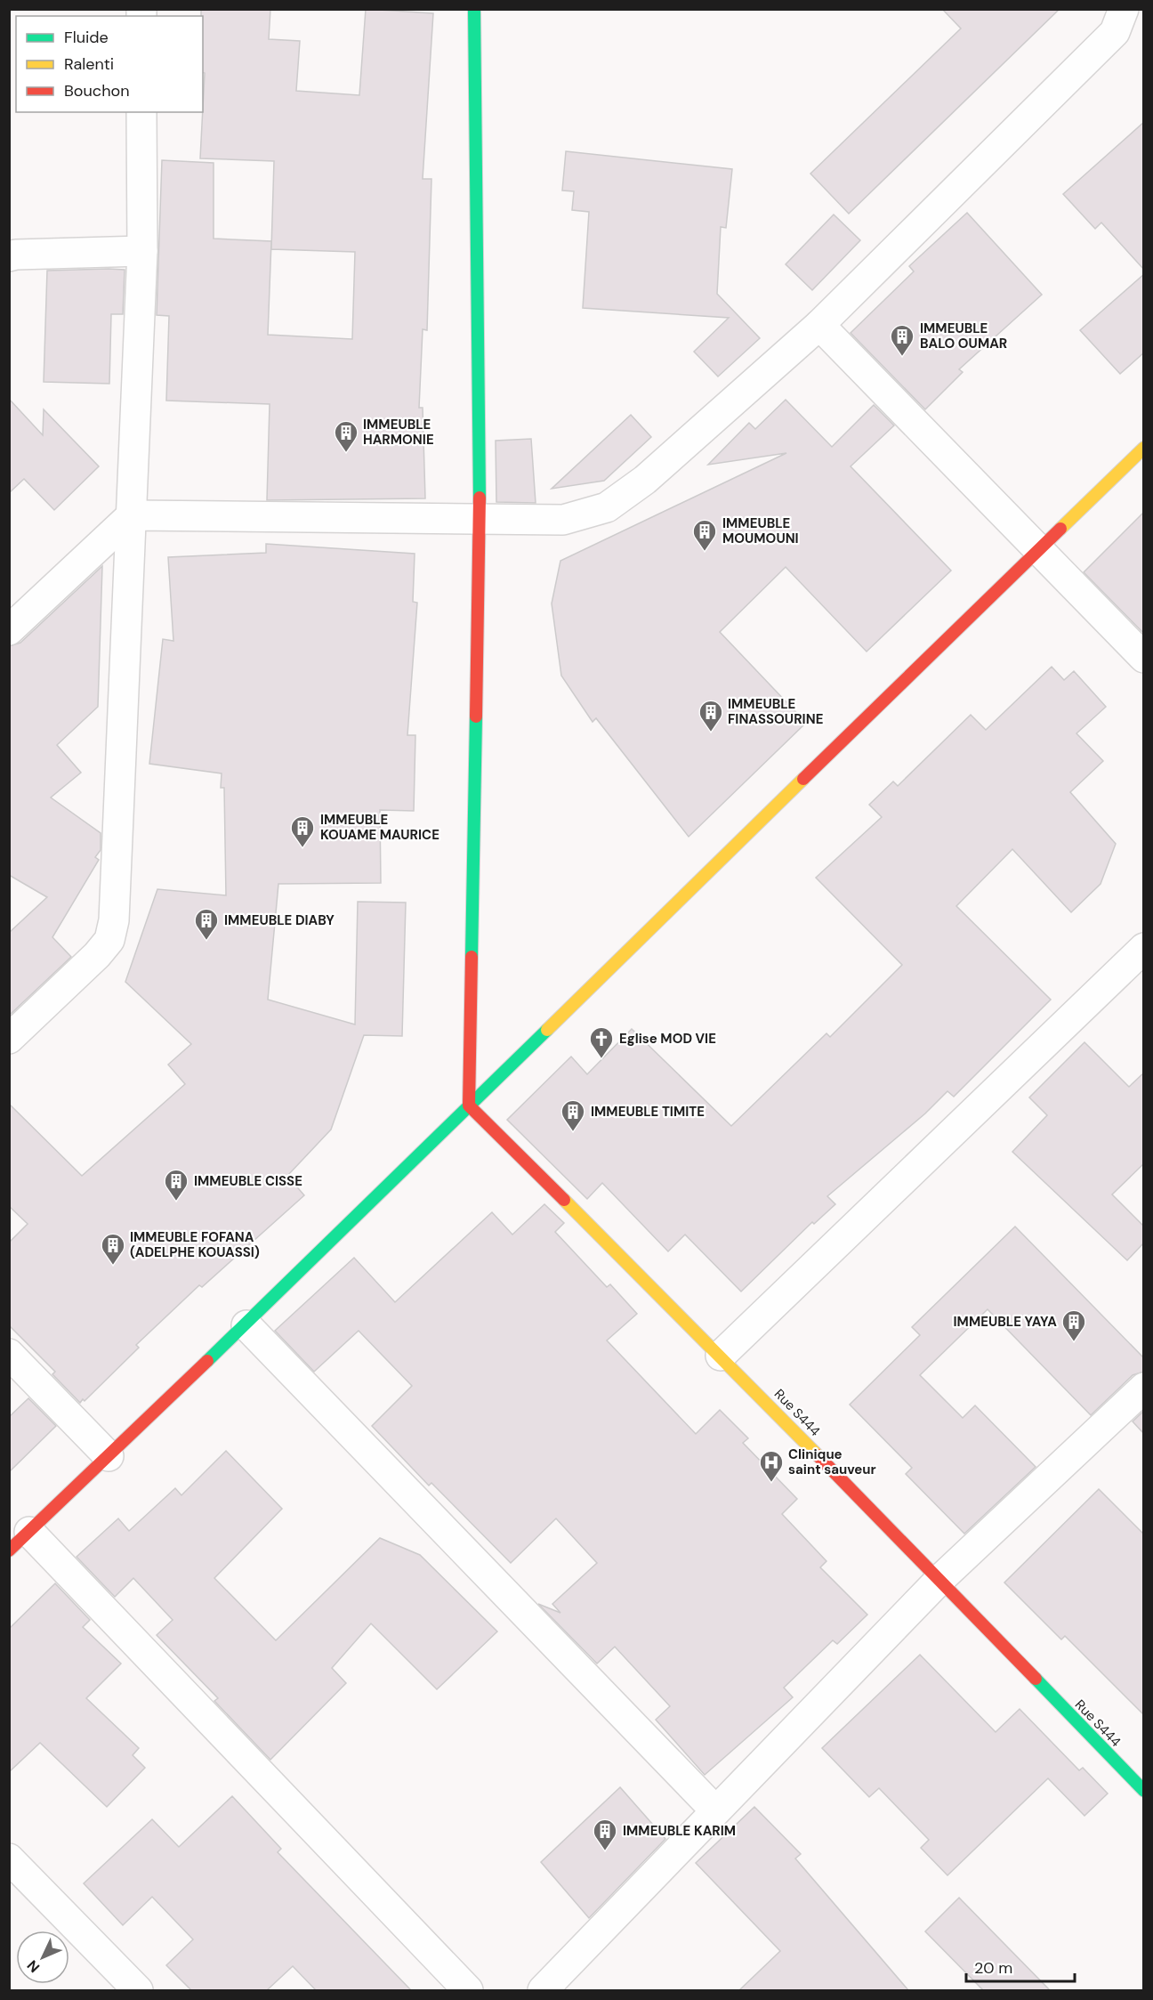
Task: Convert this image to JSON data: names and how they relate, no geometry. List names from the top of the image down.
{
  "streets": {
    "street": ["Rue S444"]
  },
  "places": {
    "building": [
      "IMMEUBLE BALO OUMAR",
      "IMMEUBLE HARMONIE",
      "IMMEUBLE MOUMOUNI",
      "IMMEUBLE FINASSOURINE",
      "IMMEUBLE KOUAME MAURICE",
      "IMMEUBLE DIABY",
      "IMMEUBLE TIMITE",
      "IMMEUBLE CISSE",
      "IMMEUBLE FOFANA (ADELPHE KOUASSI)",
      "IMMEUBLE YAYA",
      "IMMEUBLE KARIM"
    ],
    "church": ["Eglise MOD VIE"],
    "hospital": ["Clinique saint sauveur"]
  },
  "legend": ["Fluide", "Ralenti", "Bouchon"],
  "scale_bar": "20 m",
  "north": "bottom left"
}
